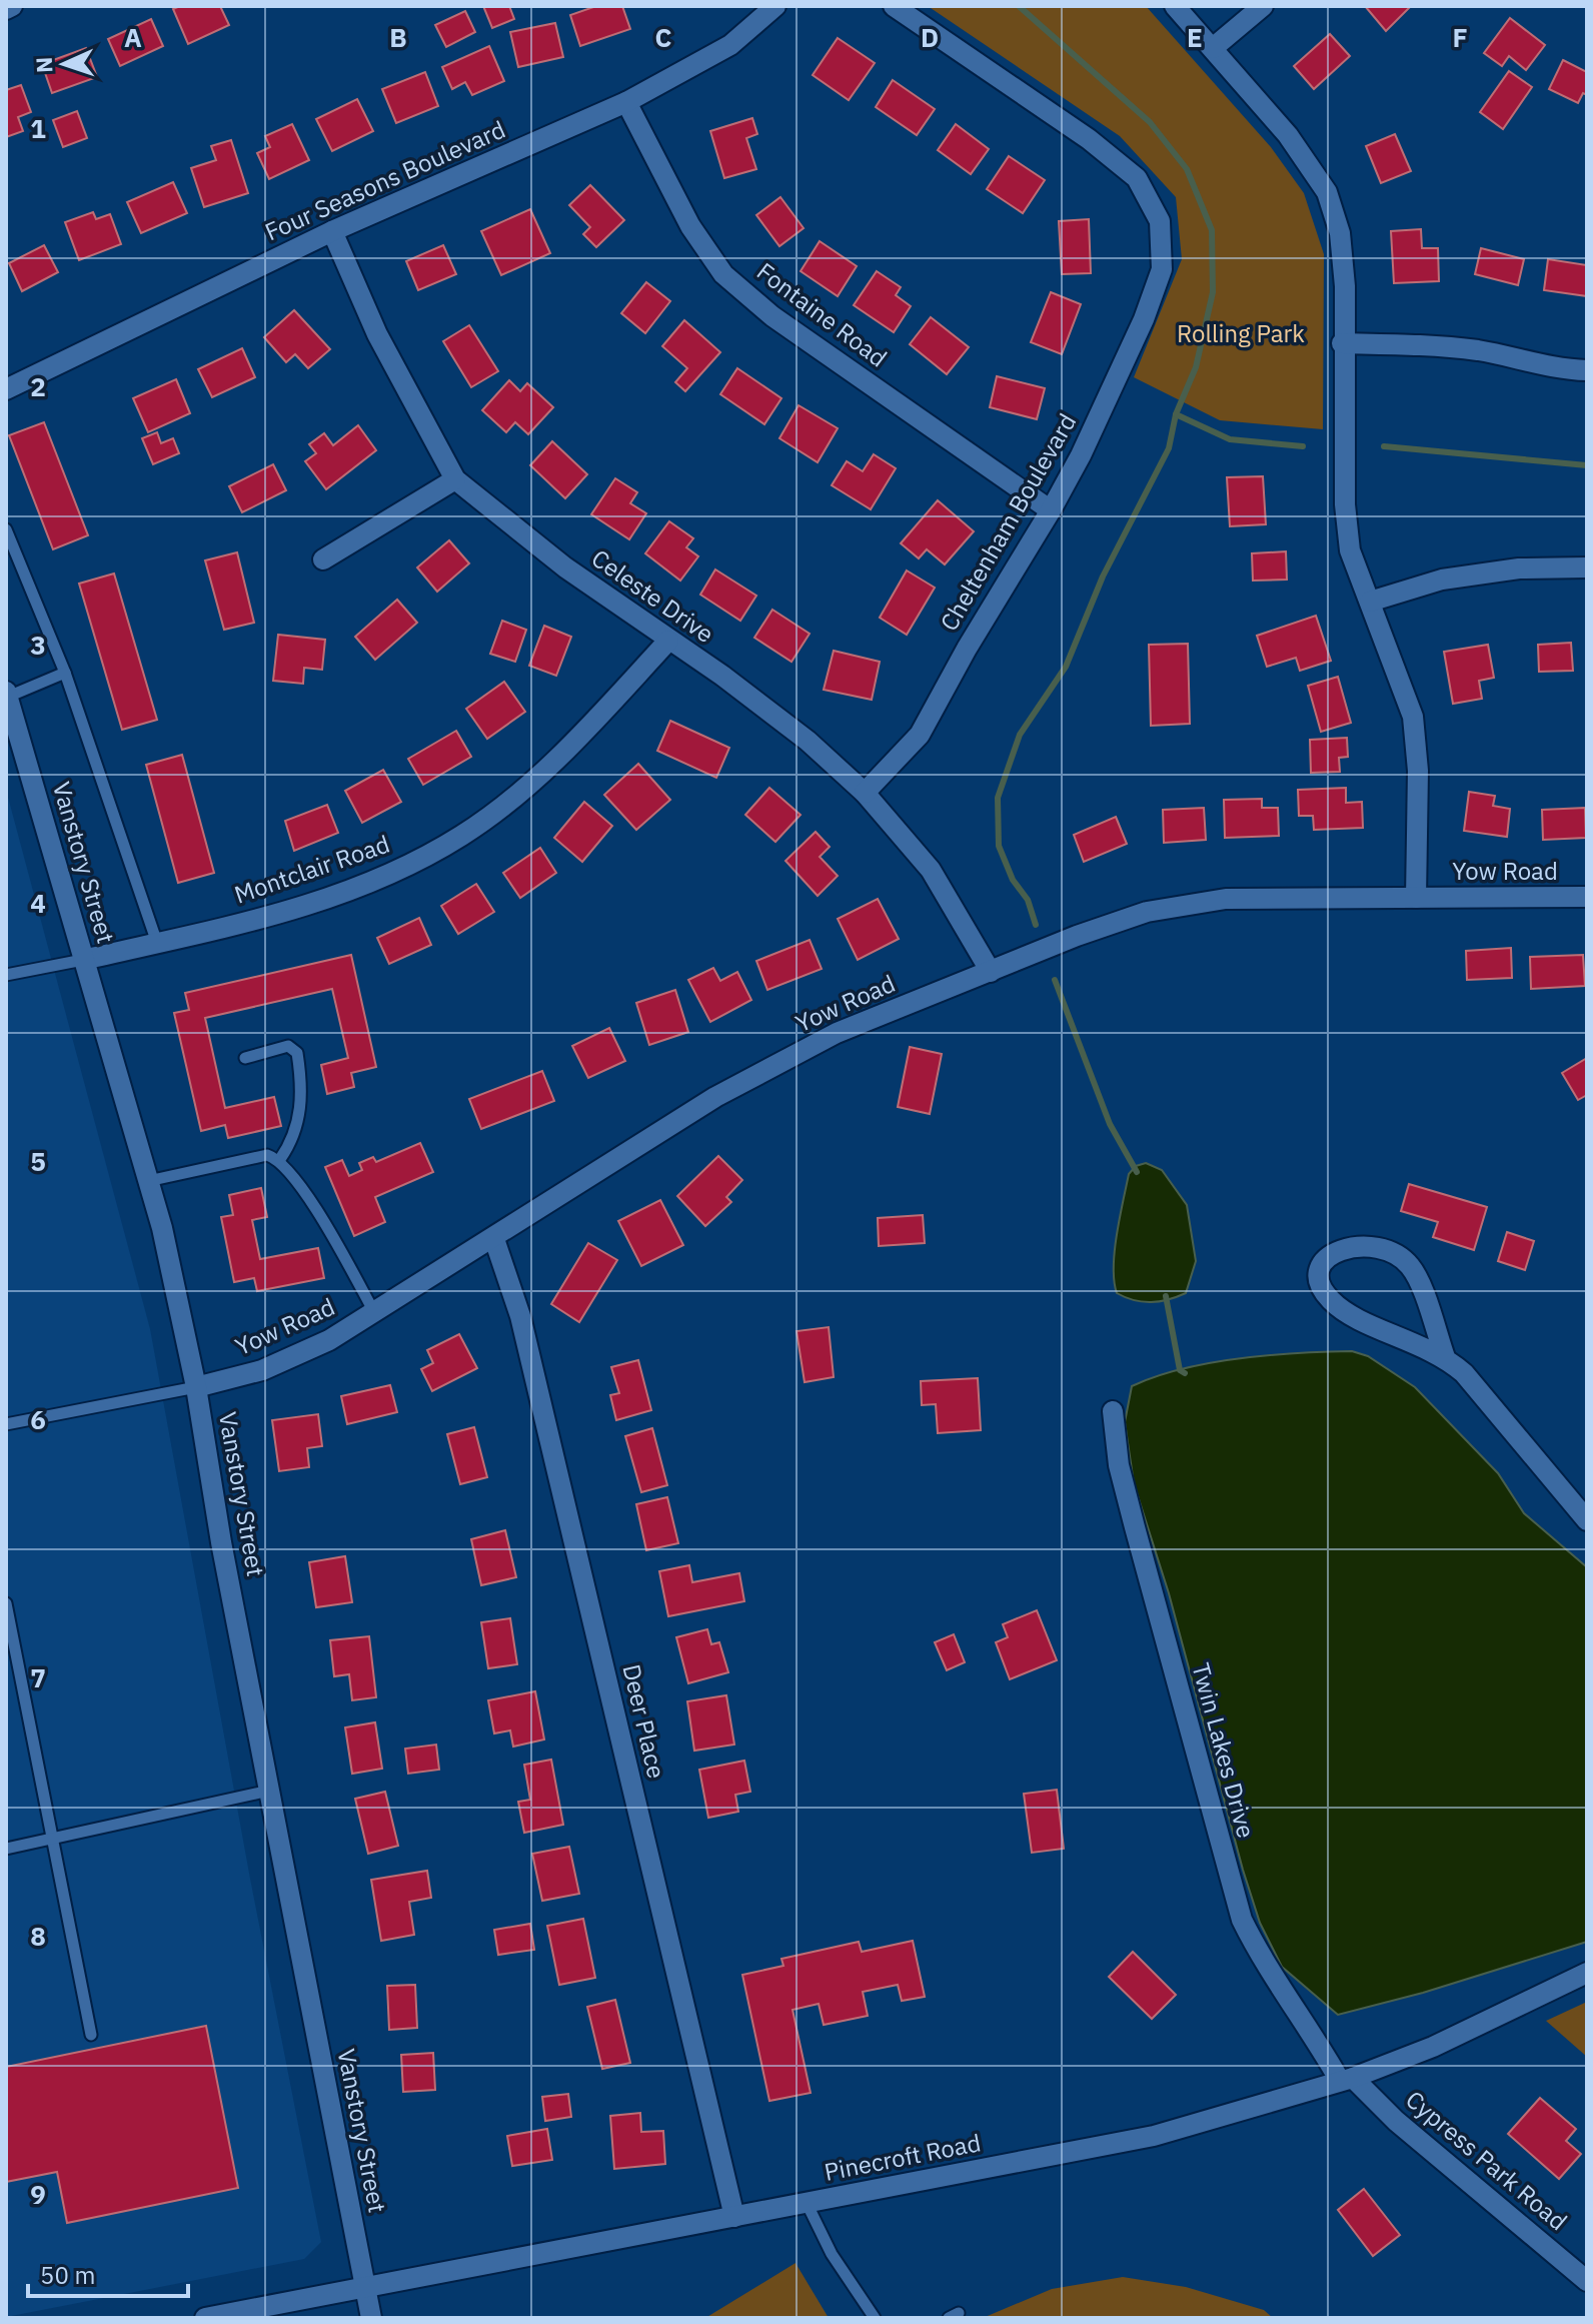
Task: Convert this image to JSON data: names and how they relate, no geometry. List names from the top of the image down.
{
  "streets": {
    "street": [
      "Four Seasons Boulevard",
      "Fontaine Road",
      "Cheltenham Boulevard",
      "Celeste Drive",
      "Vanstory Street",
      "Montclair Road",
      "Yow Road",
      "Deer Place",
      "Twin Lakes Drive",
      "Pinecroft Road",
      "Cypress Park Road"
    ]
  },
  "crossings": [
    ["Four Seasons Boulevard", "Fontaine Road"],
    ["Four Seasons Boulevard", "Celeste Drive"],
    ["Fontaine Road", "Cheltenham Boulevard"],
    ["Cheltenham Boulevard", "Celeste Drive"],
    ["Celeste Drive", "Montclair Road"],
    ["Celeste Drive", "Yow Road"],
    ["Vanstory Street", "Montclair Road"],
    ["Vanstory Street", "Yow Road"],
    ["Vanstory Street", "Pinecroft Road"],
    ["Yow Road", "Deer Place"],
    ["Deer Place", "Pinecroft Road"],
    ["Twin Lakes Drive", "Pinecroft Road"],
    ["Twin Lakes Drive", "Cypress Park Road"],
    ["Pinecroft Road", "Cypress Park Road"]
  ],
  "parks": ["Rolling Park"],
  "scale_bar": "50 m",
  "north": "left",
  "grid": {
    "columns": [
      "A",
      "B",
      "C",
      "D",
      "E",
      "F"
    ],
    "rows": [
      "1",
      "2",
      "3",
      "4",
      "5",
      "6",
      "7",
      "8",
      "9"
    ]
  }
}
